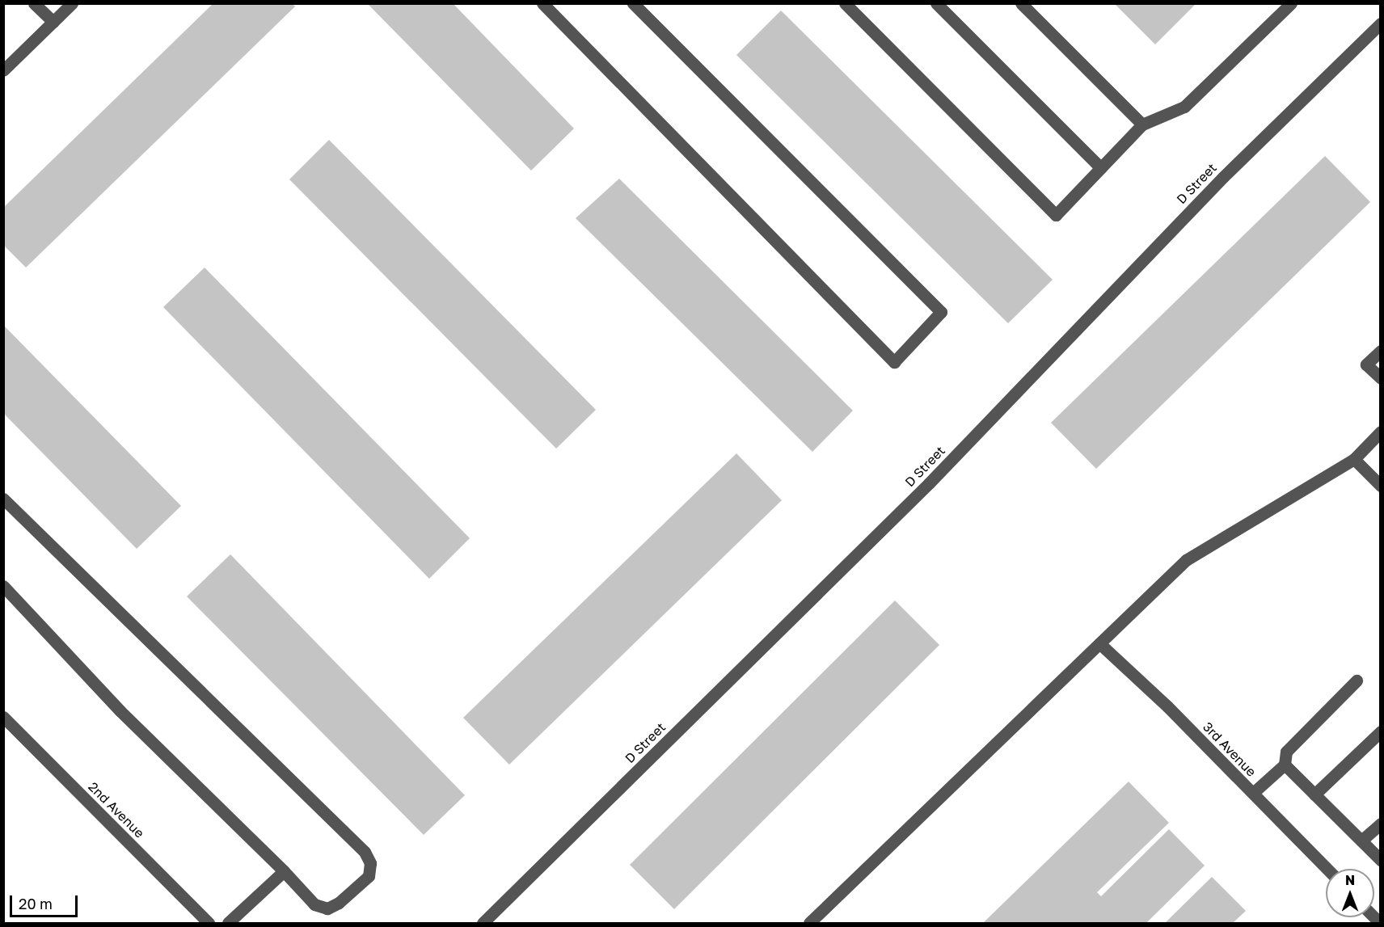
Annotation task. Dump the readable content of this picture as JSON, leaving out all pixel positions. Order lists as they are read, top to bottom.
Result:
{
  "streets": {
    "street": ["D Street", "3rd Avenue", "2nd Avenue"]
  },
  "scale_bar": "20 m",
  "north": "top"
}
